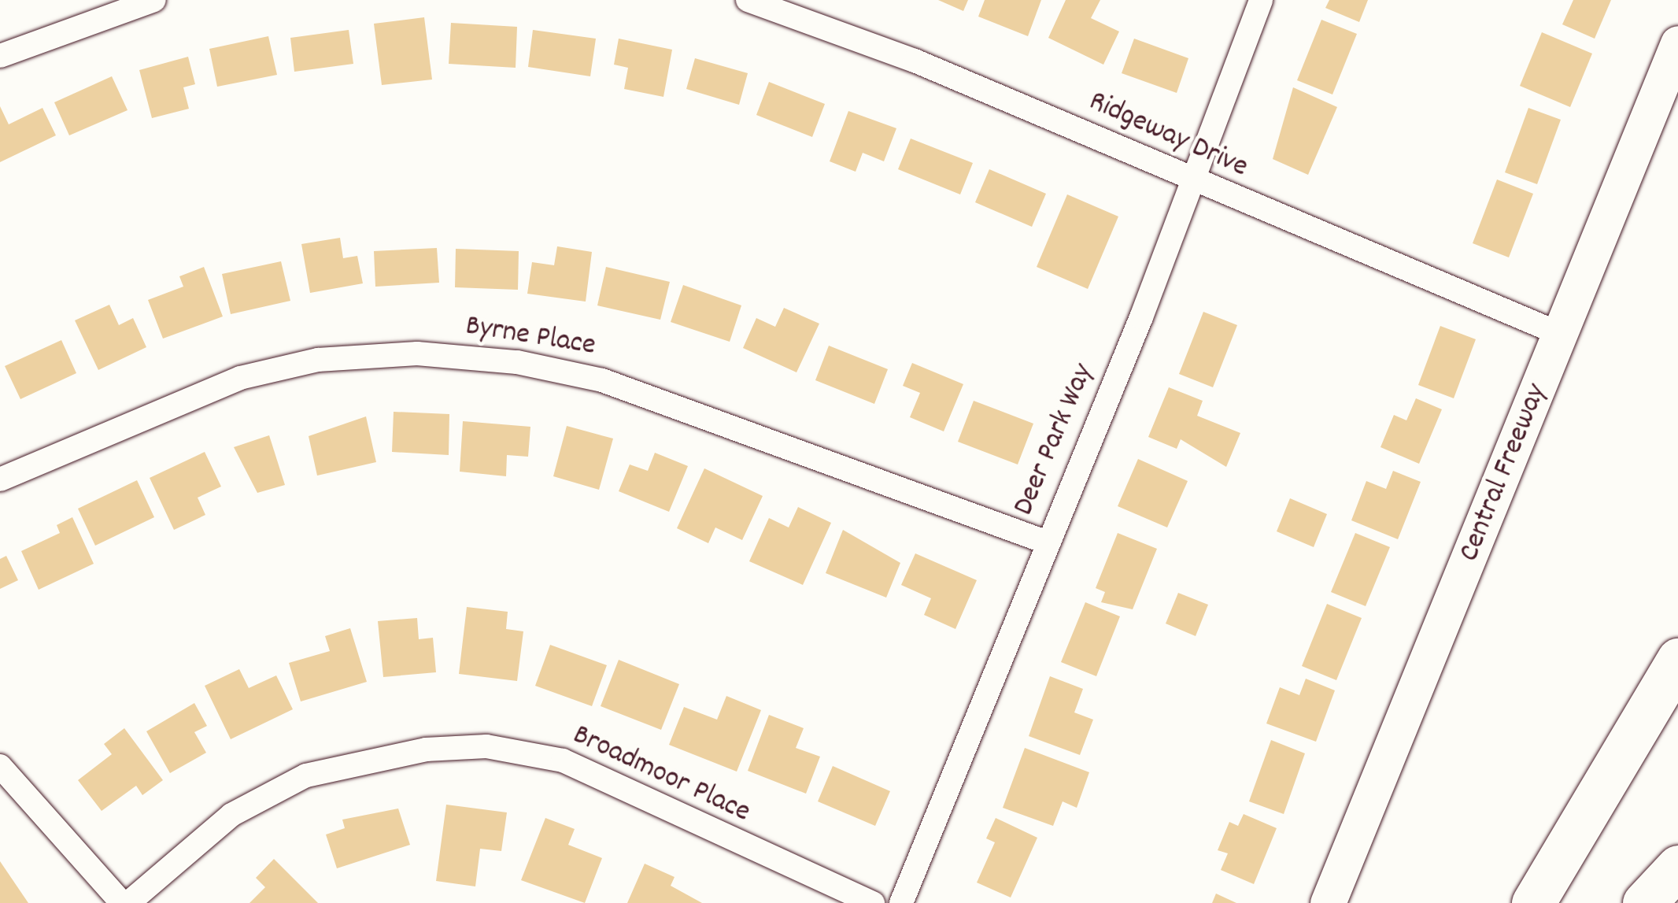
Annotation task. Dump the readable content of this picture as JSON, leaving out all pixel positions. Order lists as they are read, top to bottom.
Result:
{
  "streets": {
    "main road": ["Central Freeway"],
    "street": [
      "Ridgeway Drive",
      "Byrne Place",
      "Deer Park Way",
      "Broadmoor Place"
    ]
  },
  "crossings": [
    ["Ridgeway Drive", "Deer Park Way"],
    ["Ridgeway Drive", "Central Freeway"],
    ["Byrne Place", "Deer Park Way"]
  ]
}
